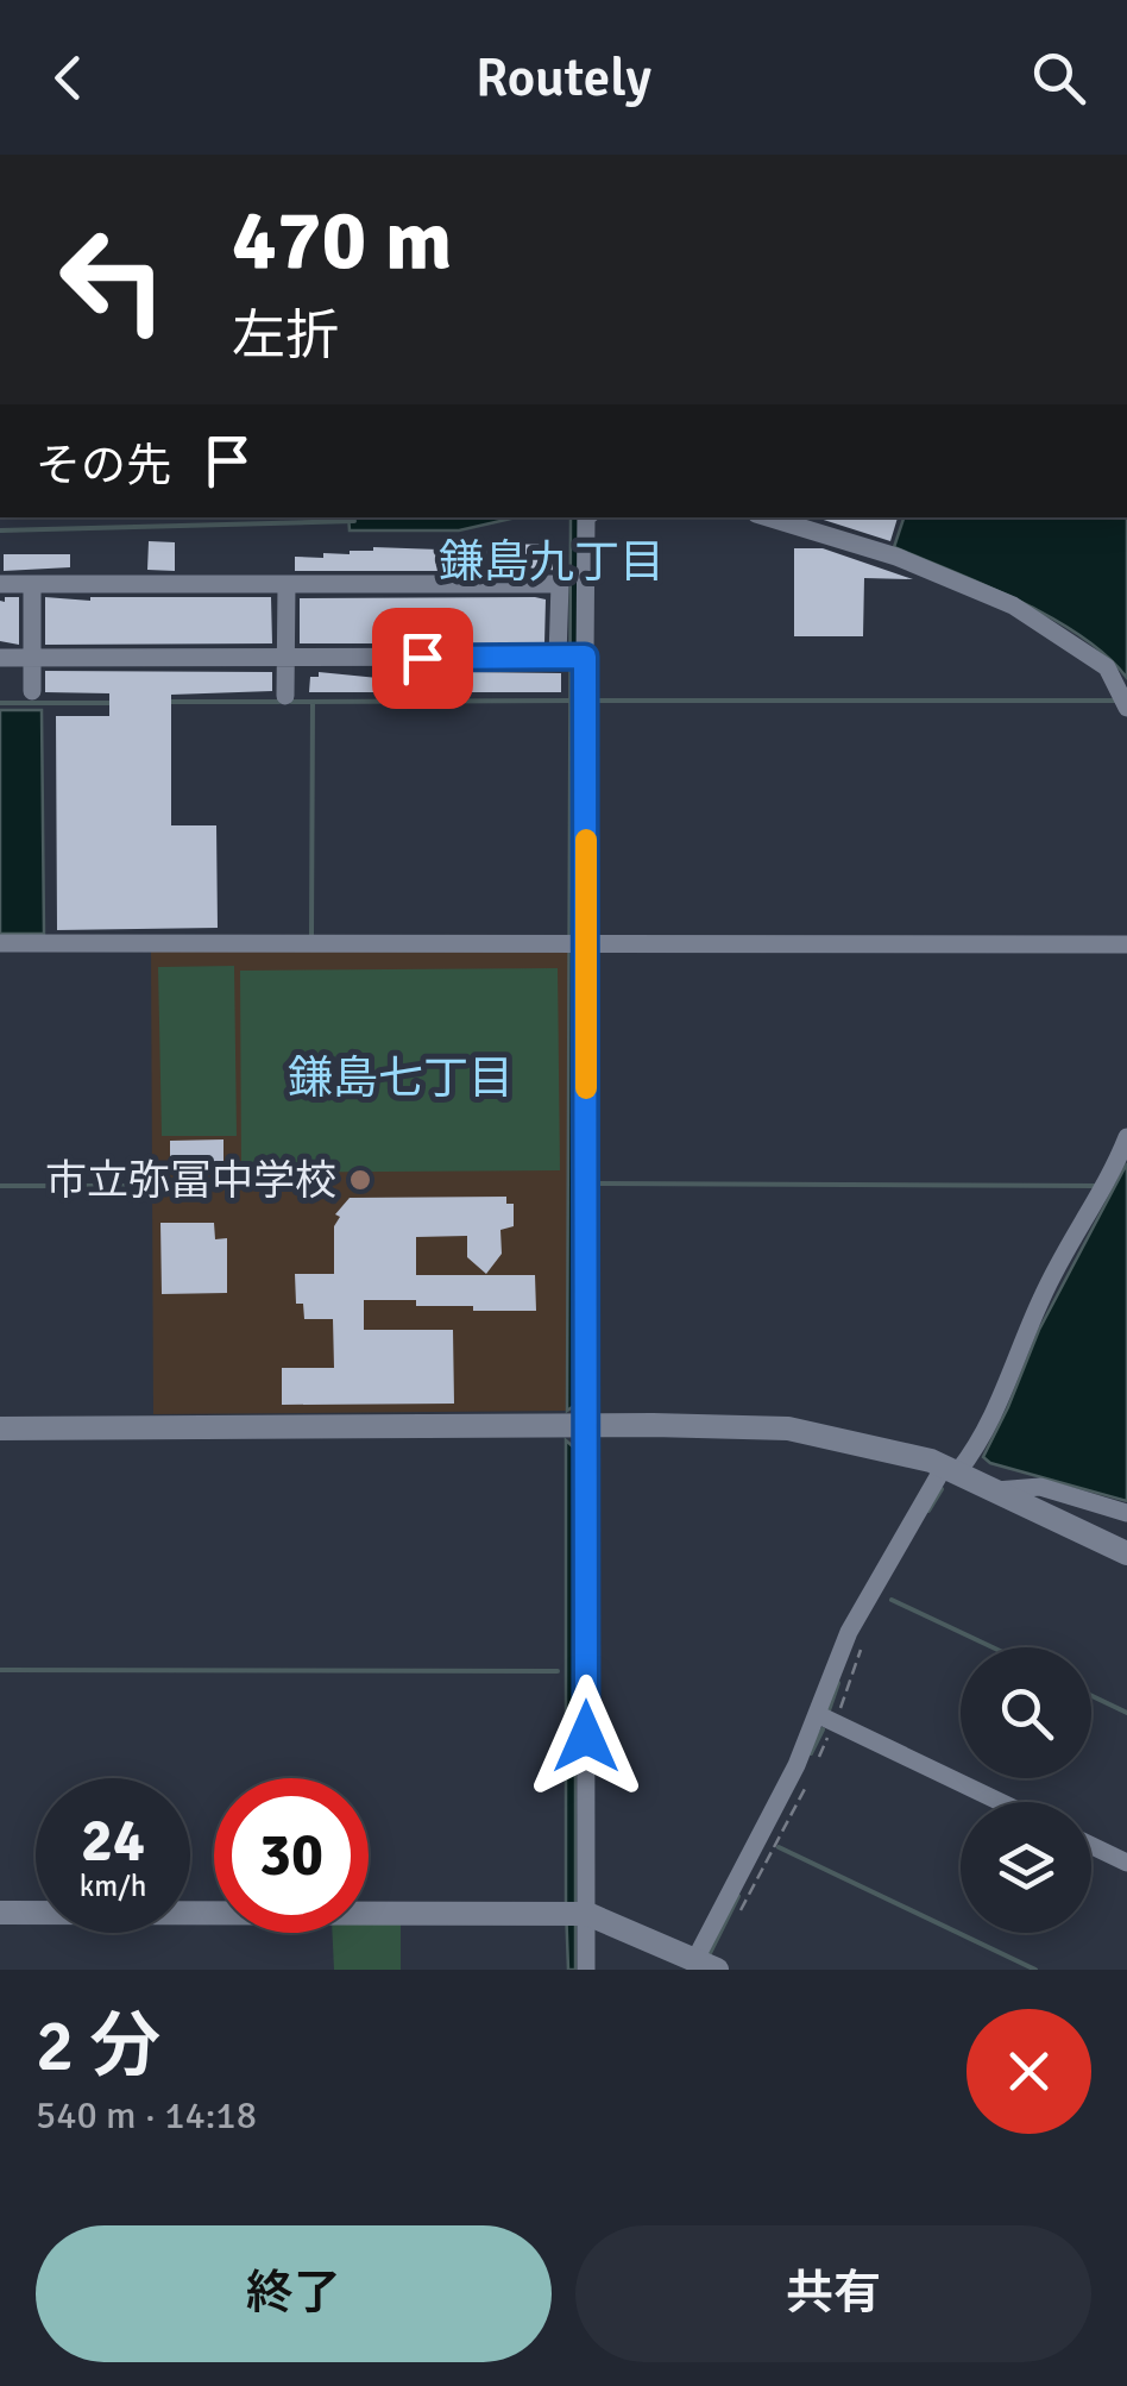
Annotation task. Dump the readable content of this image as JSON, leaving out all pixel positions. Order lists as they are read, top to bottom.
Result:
{
  "districts": ["鎌島九丁目", "鎌島七丁目"],
  "places": ["市立弥冨中学校"],
  "page": {
    "header": "Routely",
    "turn": ["470 m", "左折"],
    "then": "その先",
    "speed": "24 km/h",
    "limit": "30",
    "heading": ["2 分", "540 m · 14:18"],
    "buttons": ["終了", "共有"]
  }
}
